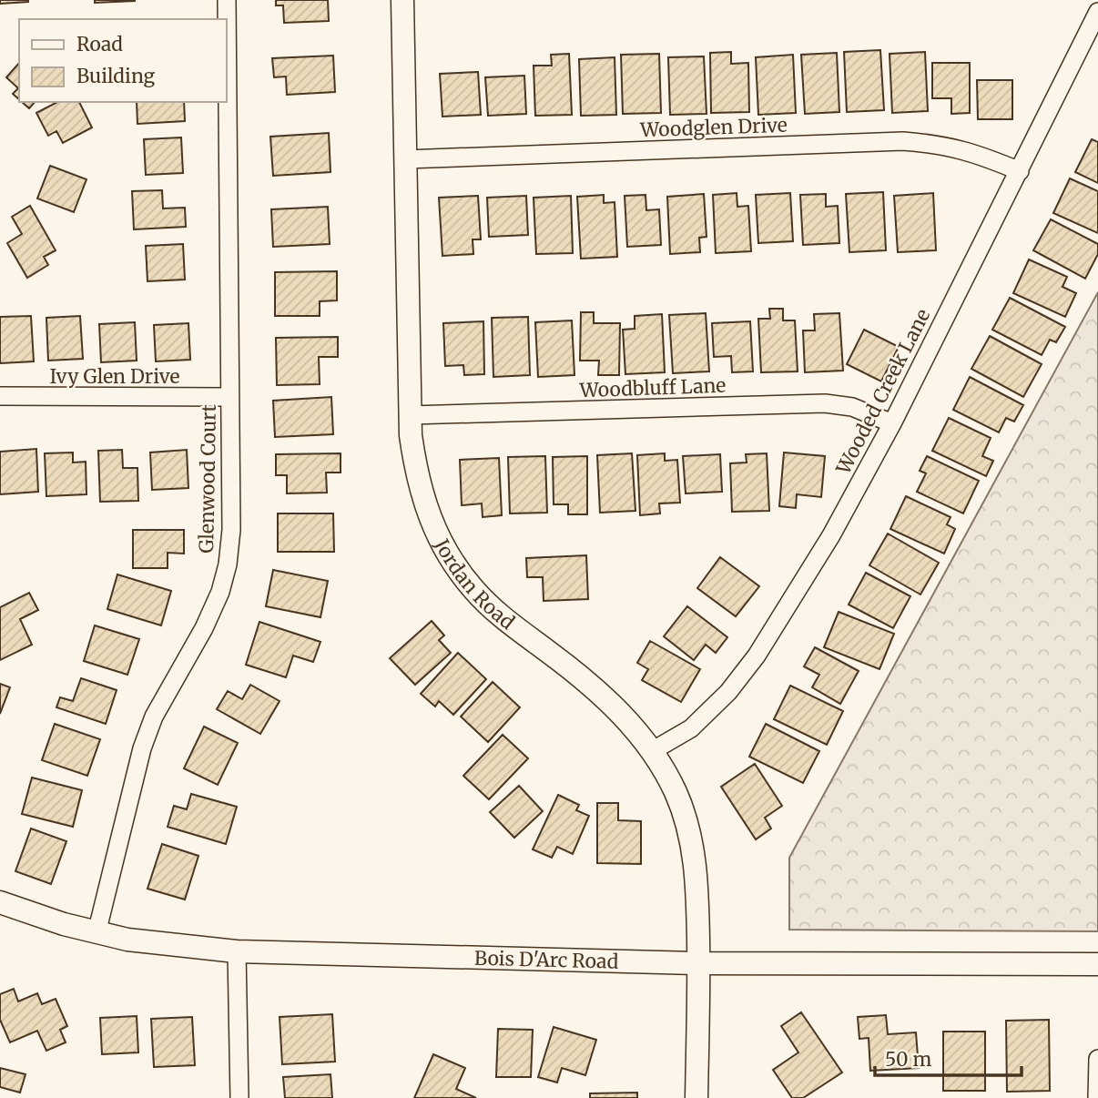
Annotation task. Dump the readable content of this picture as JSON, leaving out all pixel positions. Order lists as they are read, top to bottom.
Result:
{
  "streets": {
    "street": [
      "Woodglen Drive",
      "Ivy Glen Drive",
      "Woodbluff Lane",
      "Wooded Creek Lane",
      "Glenwood Court",
      "Jordan Road",
      "Bois D'Arc Road"
    ]
  },
  "crossings": [
    ["Woodglen Drive", "Wooded Creek Lane"],
    ["Woodglen Drive", "Jordan Road"],
    ["Ivy Glen Drive", "Glenwood Court"],
    ["Woodbluff Lane", "Wooded Creek Lane"],
    ["Woodbluff Lane", "Jordan Road"],
    ["Wooded Creek Lane", "Jordan Road"],
    ["Glenwood Court", "Bois D'Arc Road"],
    ["Jordan Road", "Bois D'Arc Road"]
  ],
  "legend": ["Road", "Building"],
  "scale_bar": "50 m"
}
